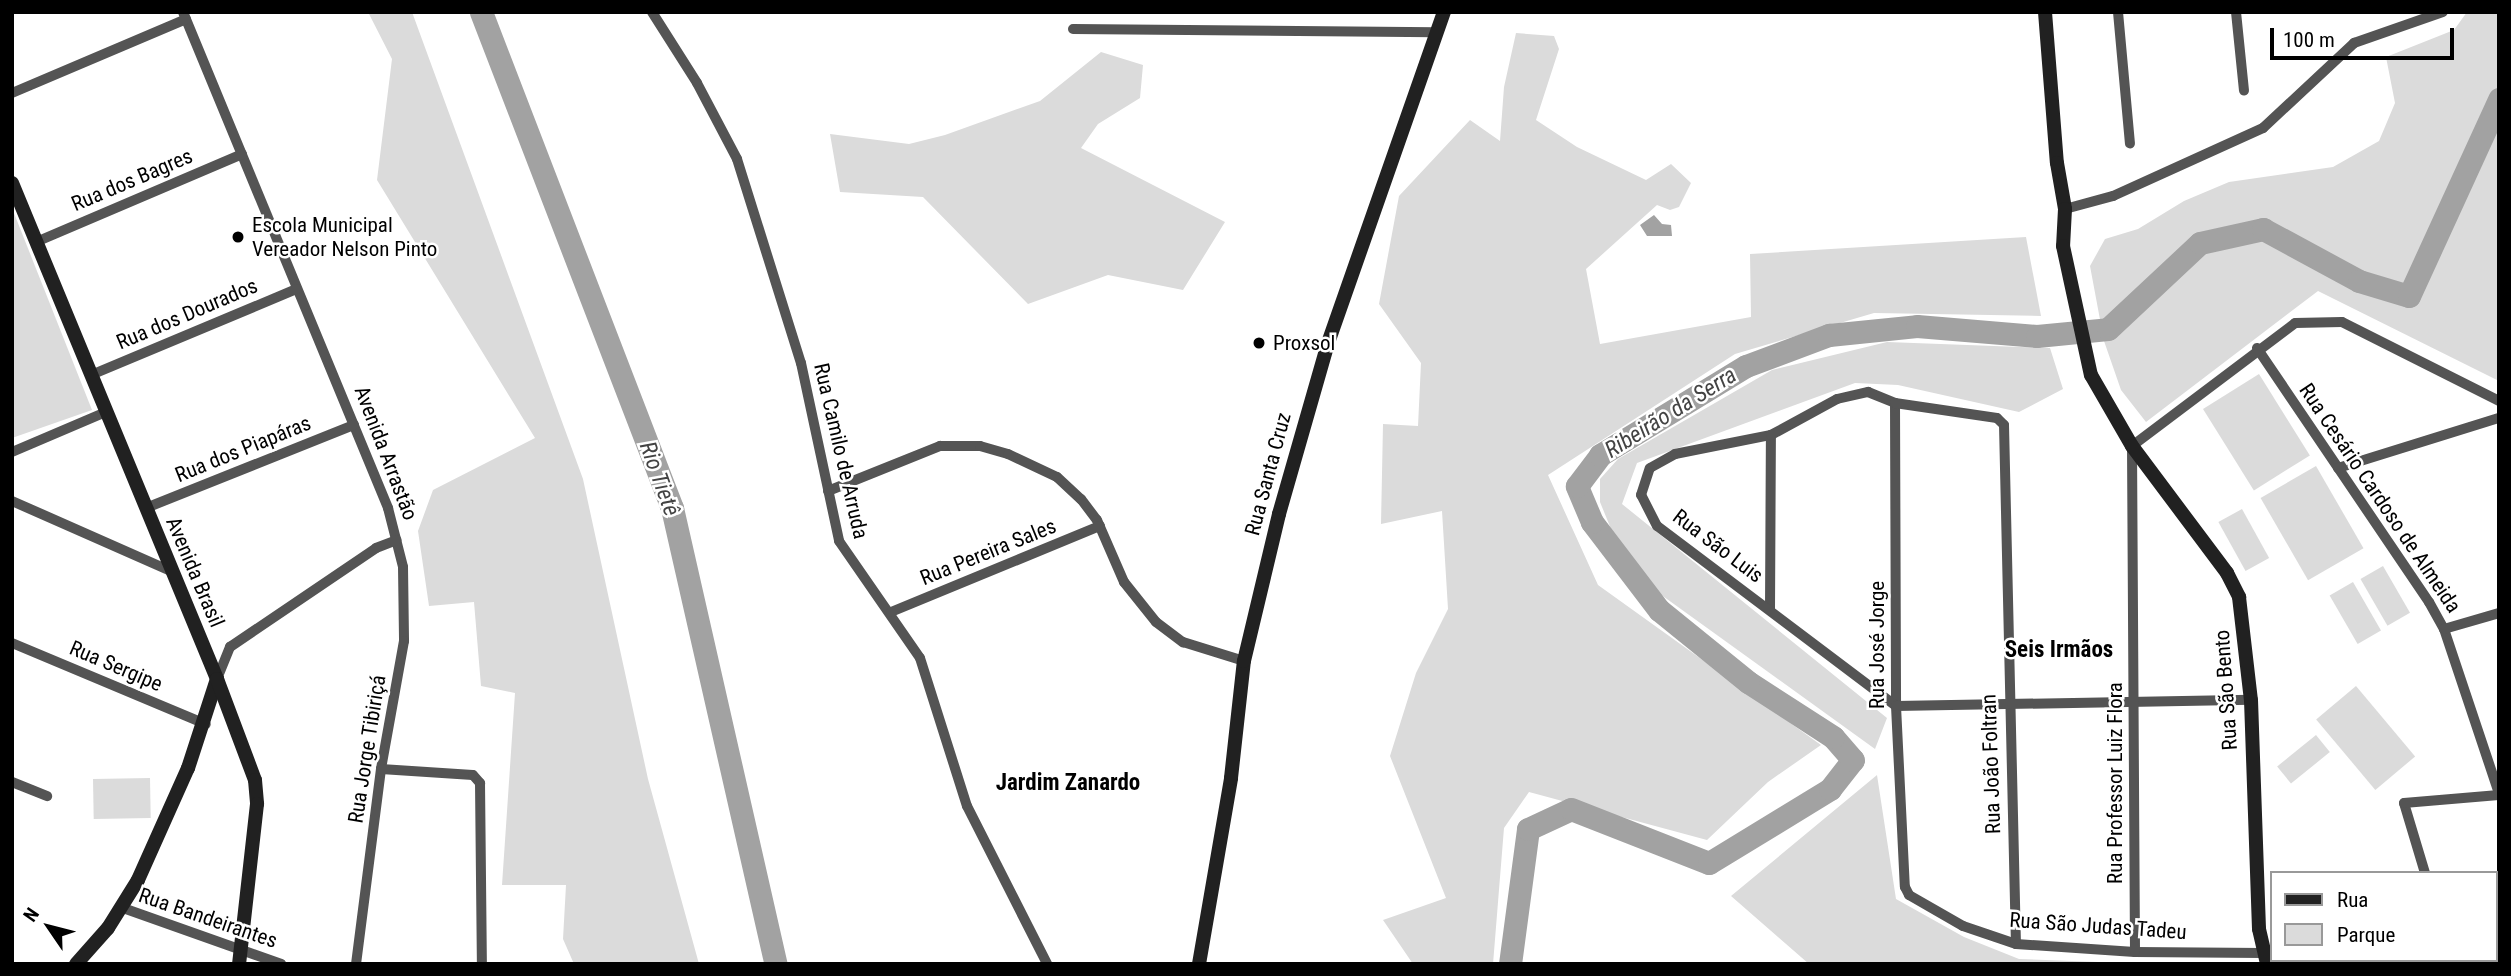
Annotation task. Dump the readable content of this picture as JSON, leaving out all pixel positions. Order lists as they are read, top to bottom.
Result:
{
  "streets": {
    "street": [
      "Rua dos Bagres",
      "Rua dos Dourados",
      "Rua dos Piapáras",
      "Rua Camilo de Arruda",
      "Avenida Arrastão",
      "Rua Santa Cruz",
      "Rua Cesário Cardoso de Almeida",
      "Rua São Luis",
      "Rua Pereira Sales",
      "Avenida Brasil",
      "Rua José Jorge",
      "Rua Sergipe",
      "Rua São Bento",
      "Rua Jorge Tibiriçá",
      "Rua João Foltran",
      "Rua Professor Luiz Flora",
      "Rua Bandeirantes",
      "Rua São Judas Tadeu"
    ]
  },
  "crossings": [
    ["Rua dos Bagres", "Avenida Arrastão"],
    ["Rua dos Bagres", "Avenida Brasil"],
    ["Rua dos Dourados", "Avenida Arrastão"],
    ["Rua dos Dourados", "Avenida Brasil"],
    ["Rua dos Piapáras", "Avenida Arrastão"],
    ["Rua dos Piapáras", "Avenida Brasil"],
    ["Rua Camilo de Arruda", "Rua Pereira Sales"],
    ["Avenida Arrastão", "Avenida Brasil"],
    ["Avenida Arrastão", "Rua Jorge Tibiriçá"],
    ["Rua São Luis", "Rua José Jorge"],
    ["Rua São Luis", "Rua João Foltran"],
    ["Rua José Jorge", "Rua São Judas Tadeu"],
    ["Rua São Bento", "Rua Professor Luiz Flora"],
    ["Rua São Bento", "Rua São Judas Tadeu"],
    ["Rua João Foltran", "Rua São Judas Tadeu"],
    ["Rua Professor Luiz Flora", "Rua São Judas Tadeu"]
  ],
  "districts": ["Seis Irmãos", "Jardim Zanardo"],
  "water": ["Ribeirão da Serra", "Rio Tietê"],
  "places": ["Escola Municipal Vereador Nelson Pinto", "Proxsol"],
  "legend": ["Rua", "Parque"],
  "scale_bar": "100 m",
  "north": "top left"
}
